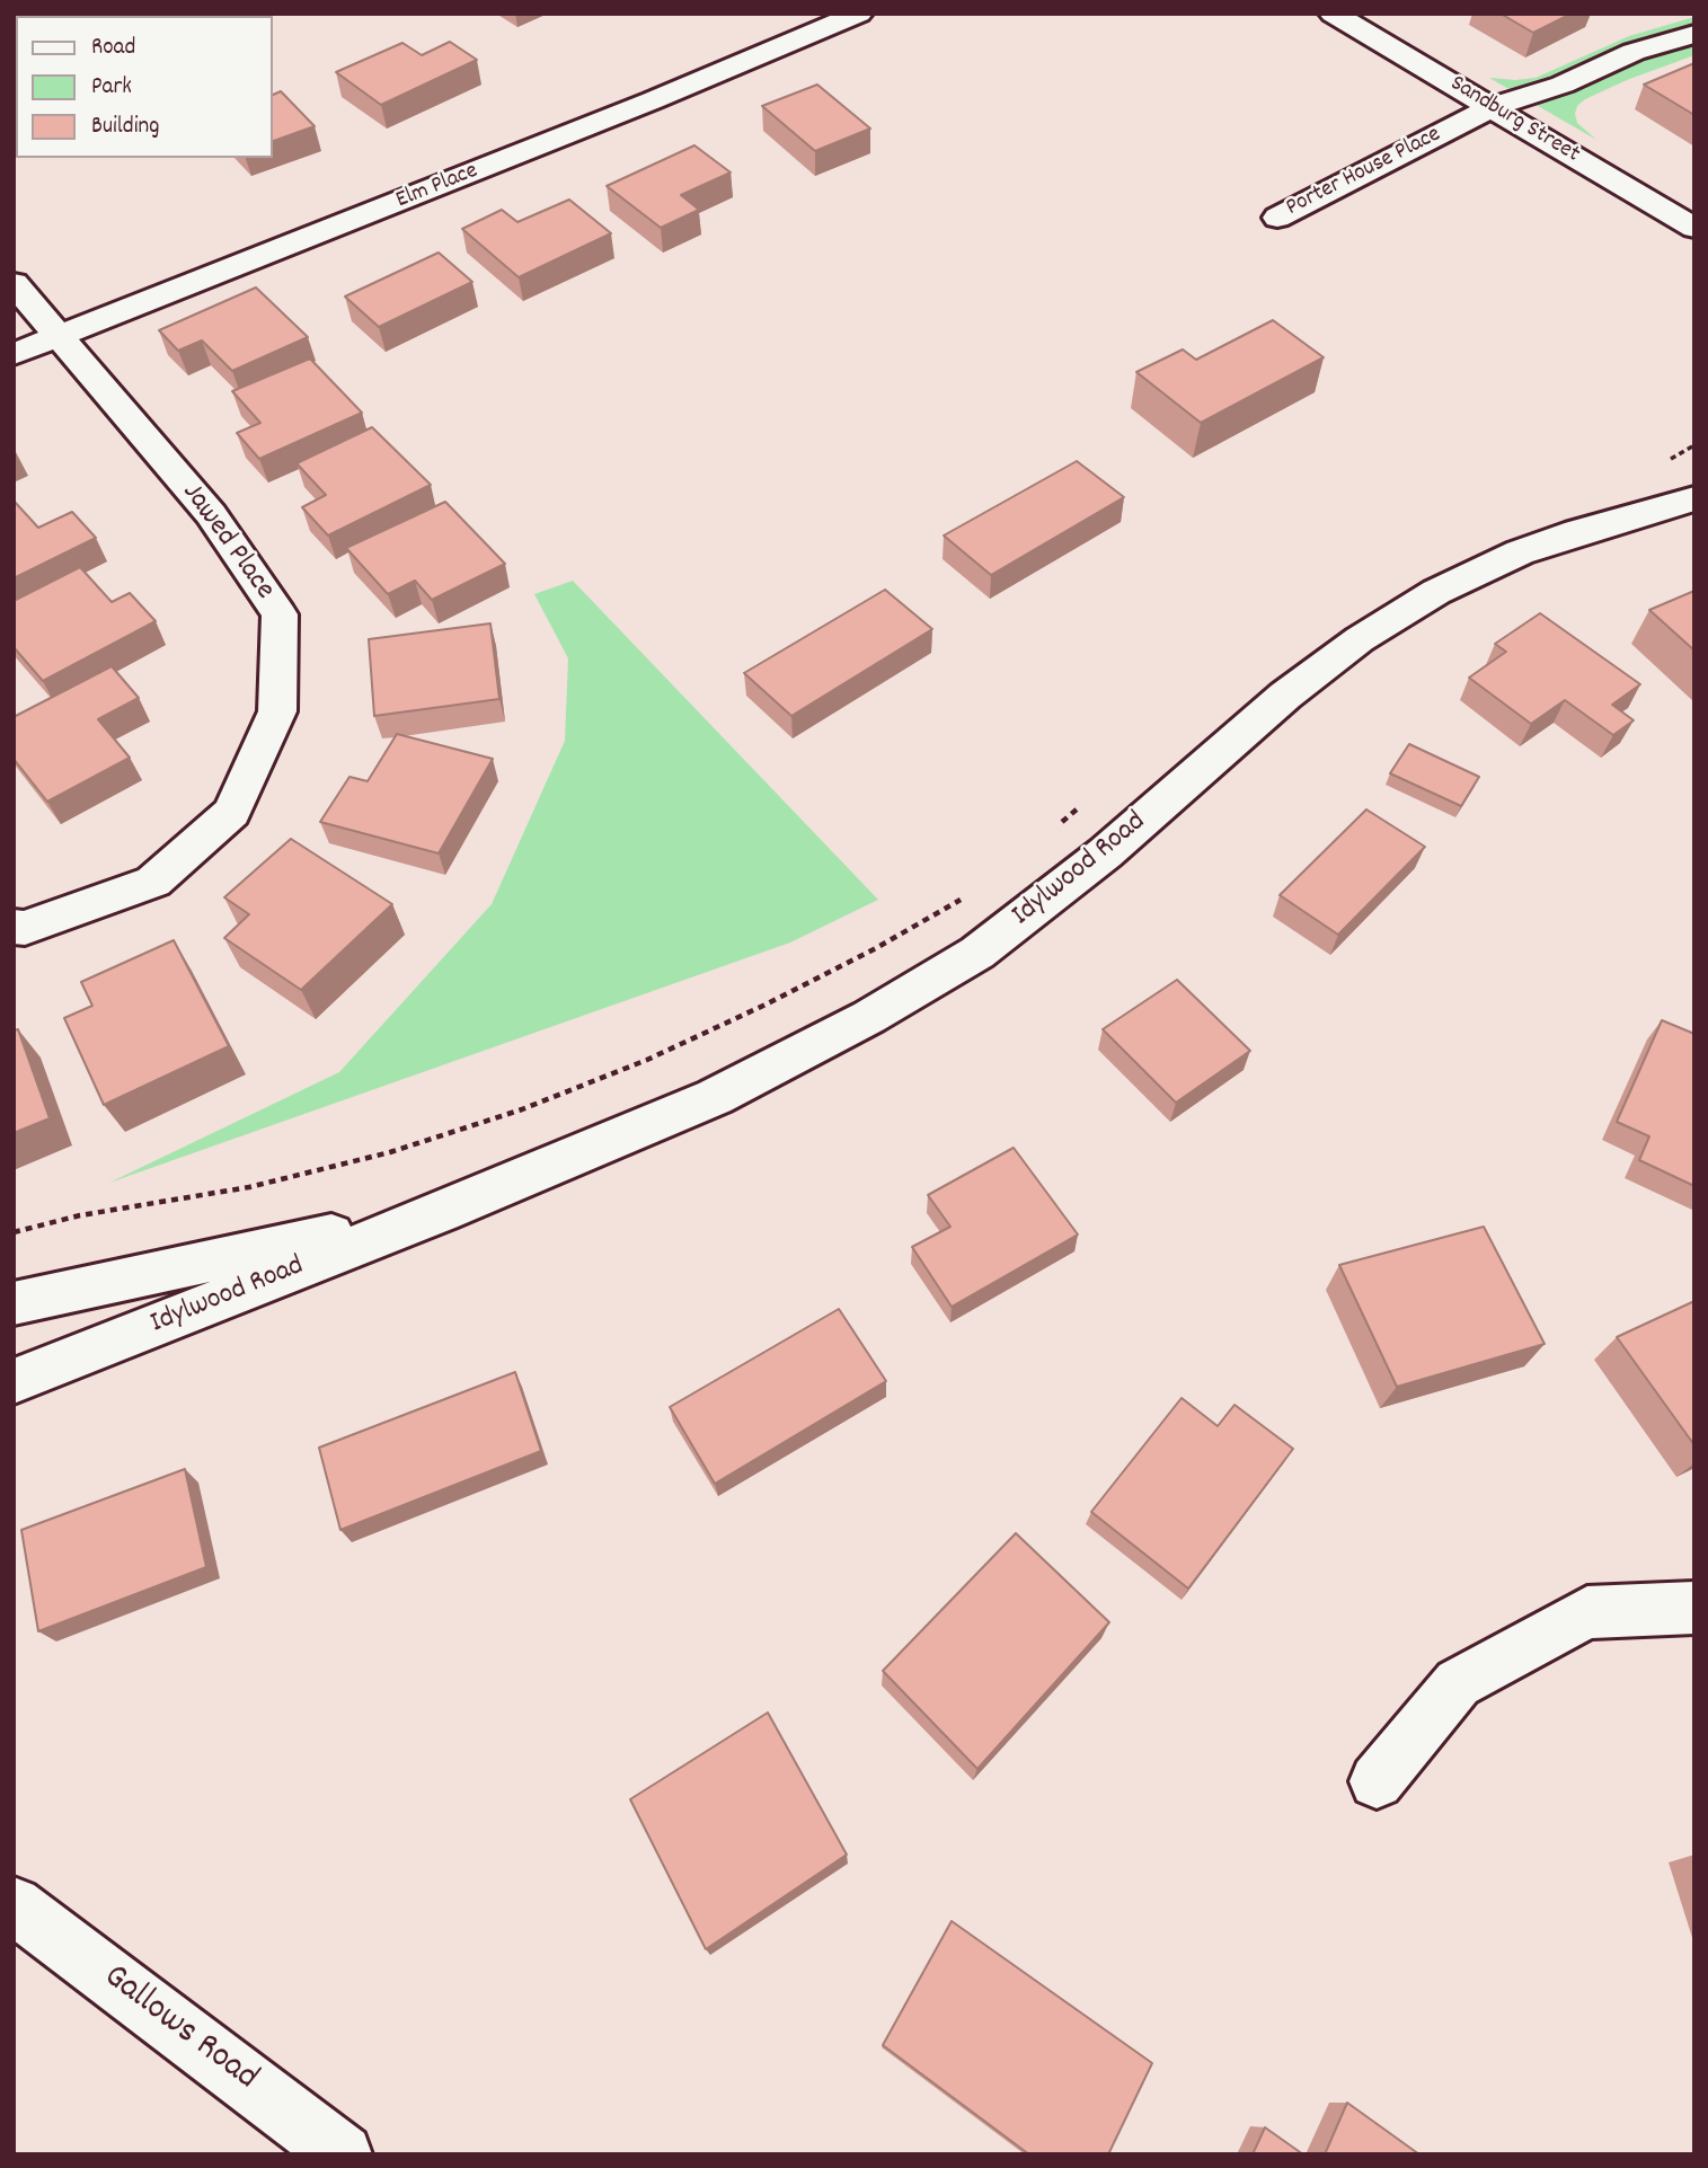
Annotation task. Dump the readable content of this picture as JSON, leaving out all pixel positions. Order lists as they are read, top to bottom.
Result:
{
  "streets": {
    "street": [
      "Sandburg Street",
      "Porter House Place",
      "Elm Place",
      "Jawed Place",
      "Idylwood Road",
      "Gallows Road"
    ]
  },
  "crossings": [
    ["Sandburg Street", "Porter House Place"],
    ["Elm Place", "Jawed Place"]
  ],
  "legend": ["Road", "Park", "Building"]
}
